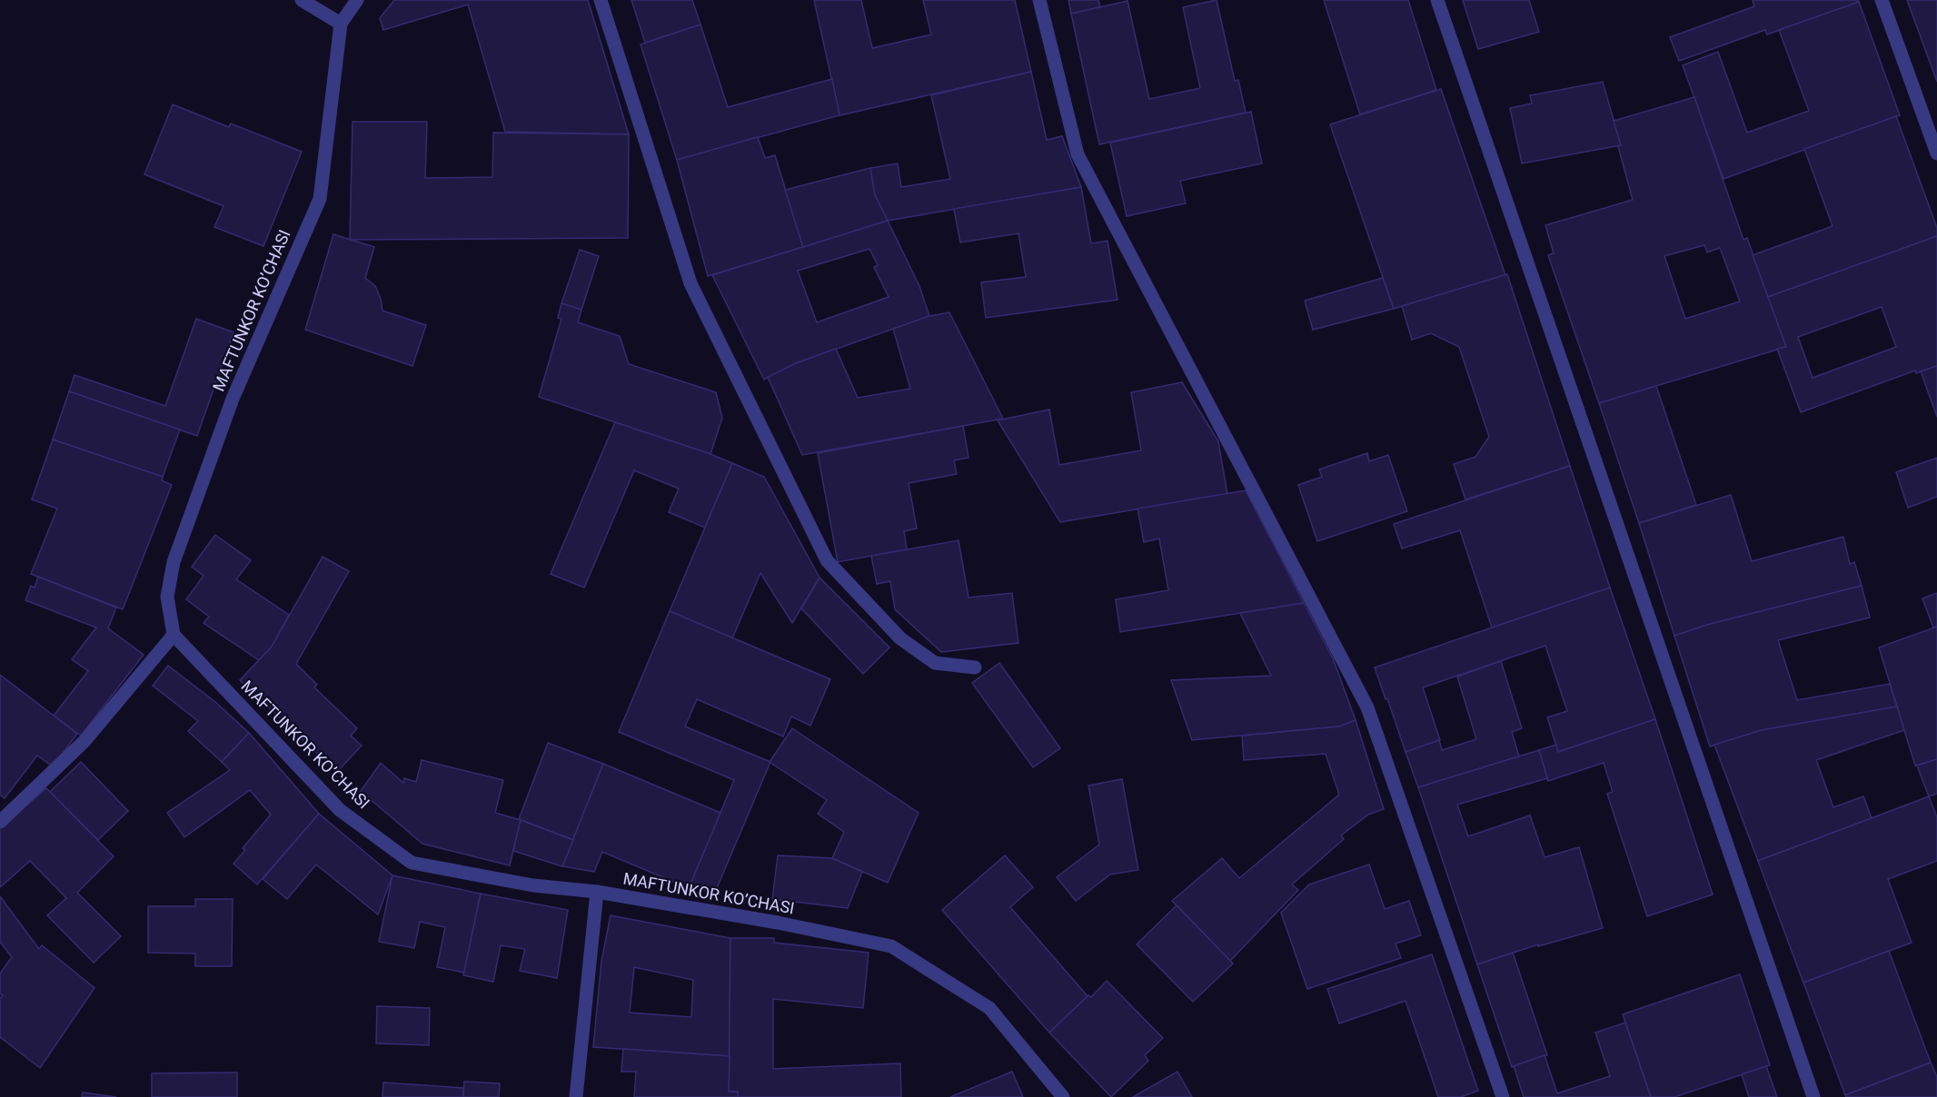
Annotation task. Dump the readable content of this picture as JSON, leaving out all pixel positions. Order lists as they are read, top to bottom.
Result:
{
  "streets": {
    "street": ["MAFTUNKOR KO’CHASI"]
  }
}
